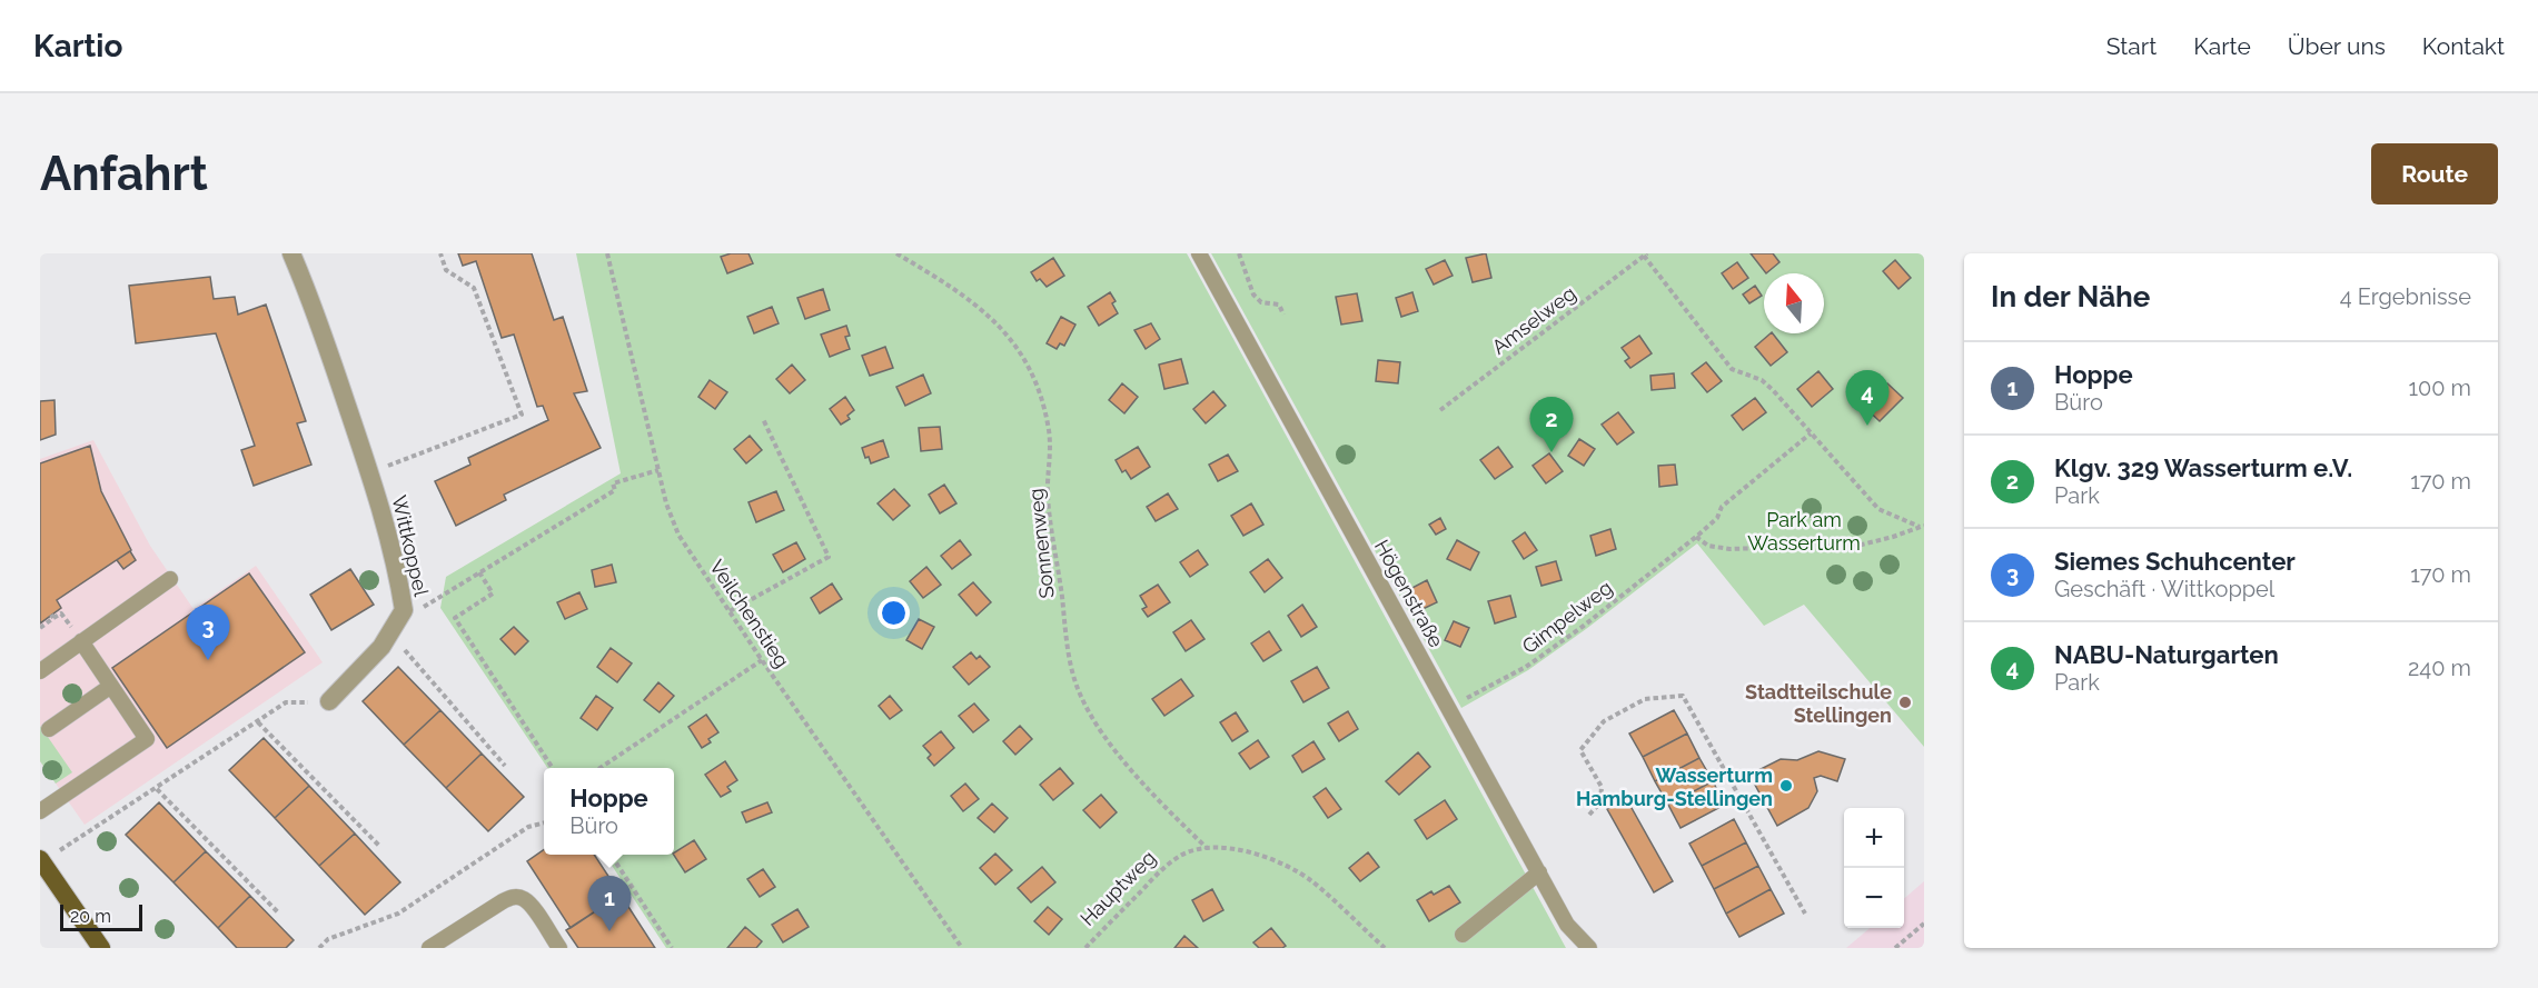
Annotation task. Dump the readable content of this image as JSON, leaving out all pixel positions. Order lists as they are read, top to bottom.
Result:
{
  "streets": {
    "street": ["Wittkoppel"],
    "lane": ["Högenstraße"],
    "path": [
      "Amselweg",
      "Sonnenweg",
      "Veilchenstieg",
      "Gimpelweg",
      "Hauptweg"
    ]
  },
  "crossings": [
    ["Sonnenweg", "Hauptweg"],
    ["Högenstraße", "Gimpelweg"]
  ],
  "parks": ["Park am Wasserturm"],
  "places": ["Stadtteilschule Stellingen", "Wasserturm Hamburg-Stellingen"],
  "scale_bar": "20 m",
  "north": "top",
  "page": {
    "header": "Kartio",
    "nav": [
      "Start",
      "Karte",
      "Über uns",
      "Kontakt"
    ],
    "buttons": "Route",
    "title": "Anfahrt",
    "heading": ["In der Nähe", "4 Ergebnisse"],
    "list": [
      {
        "mark": "1",
        "name": "Hoppe",
        "note": "Büro",
        "value": "100 m"
      },
      {
        "mark": "2",
        "name": "Klgv. 329 Wasserturm e.V.",
        "note": "Park",
        "value": "170 m"
      },
      {
        "mark": "3",
        "name": "Siemes Schuhcenter",
        "note": "Geschäft · Wittkoppel",
        "value": "170 m"
      },
      {
        "mark": "4",
        "name": "NABU-Naturgarten",
        "note": "Park",
        "value": "240 m"
      }
    ],
    "pins": [
      "4",
      "2",
      "3",
      "1"
    ],
    "popup": ["Hoppe", "Büro"],
    "map_buttons": ["+", "−"],
    "scale": "20 m"
  }
}
